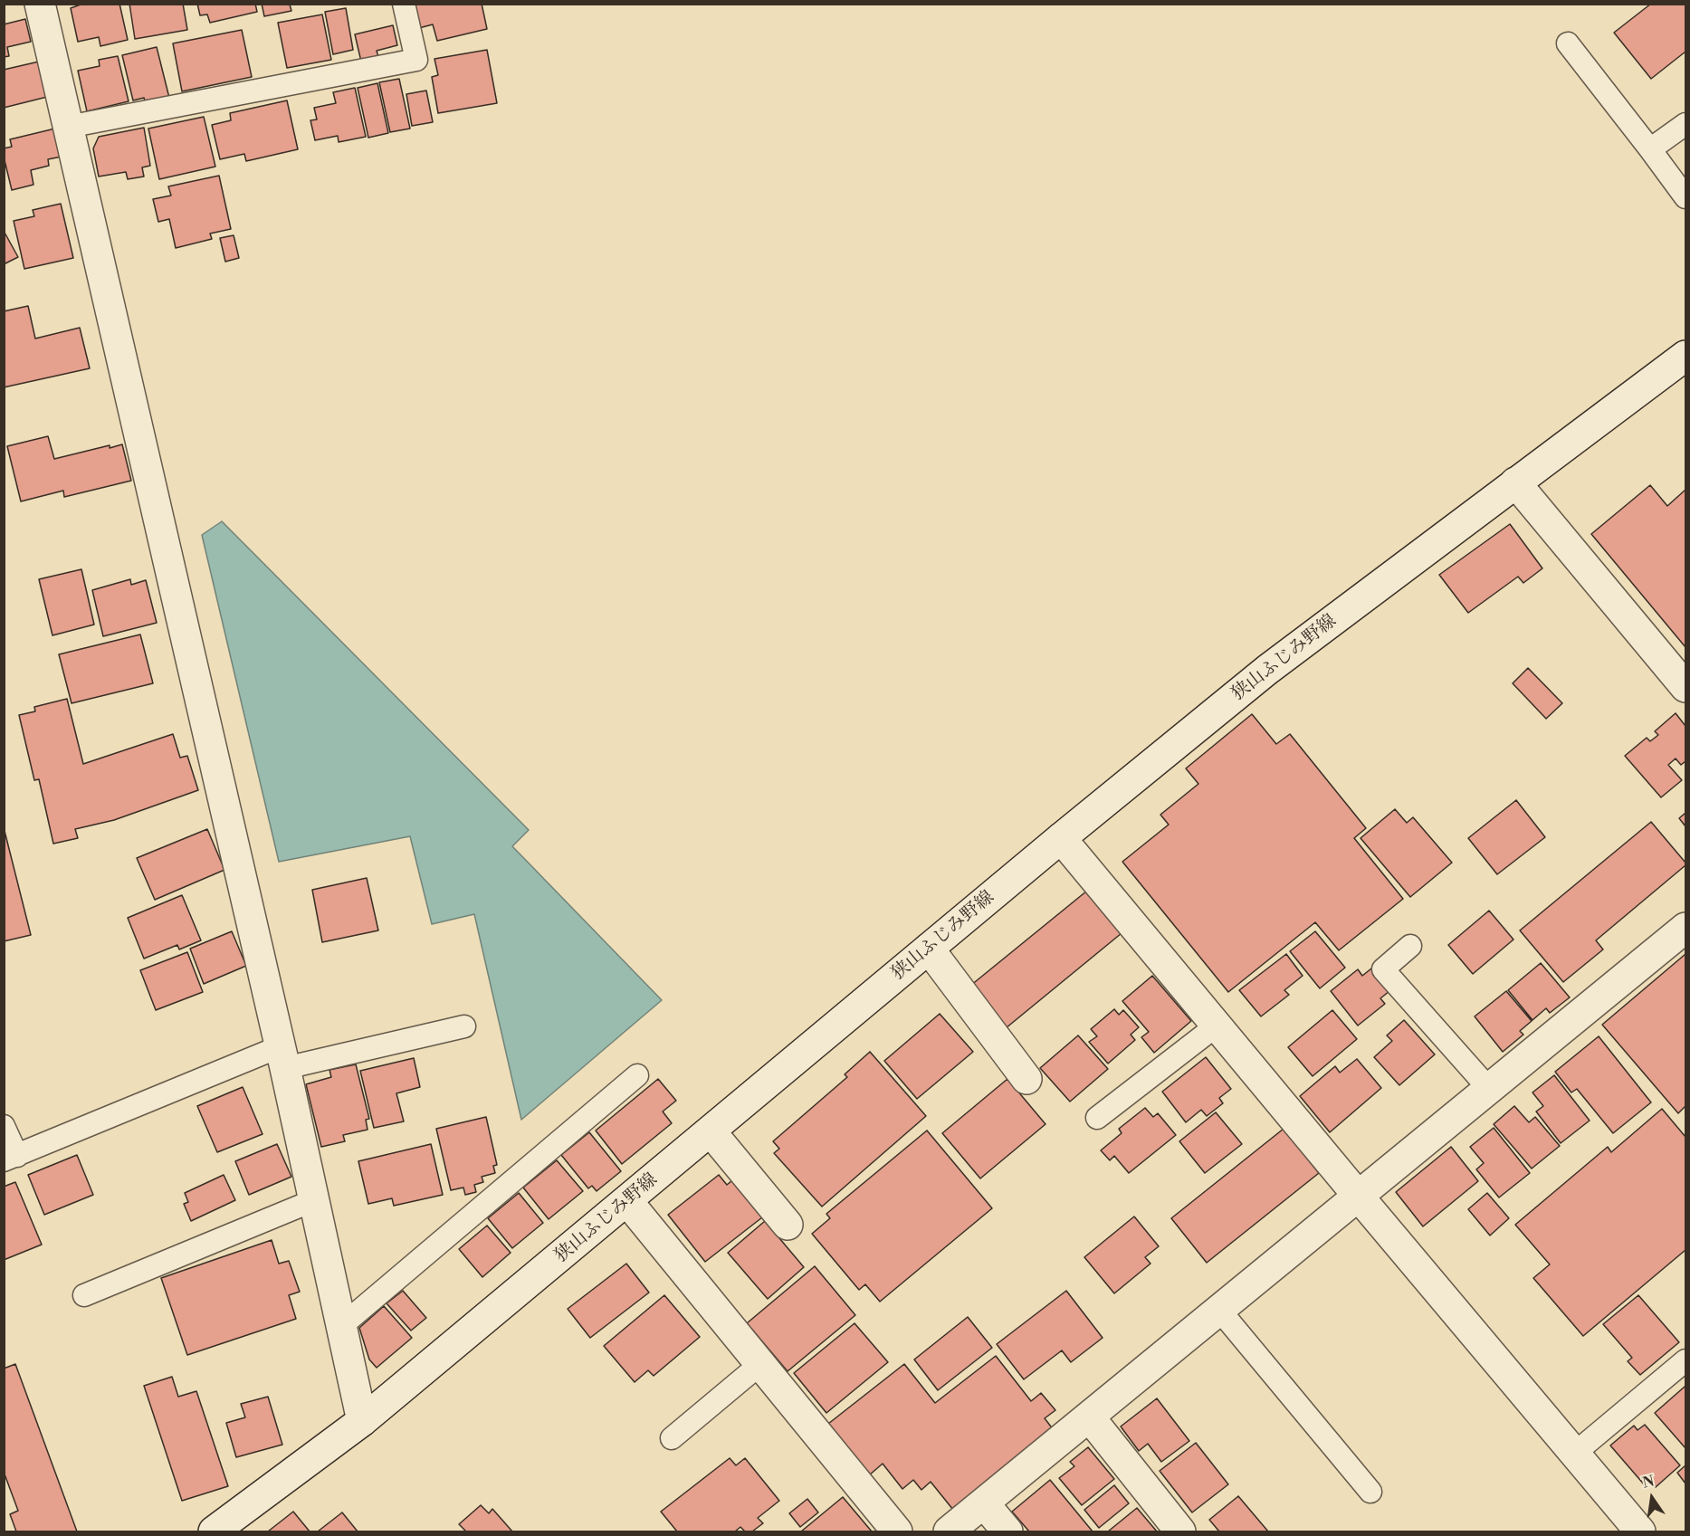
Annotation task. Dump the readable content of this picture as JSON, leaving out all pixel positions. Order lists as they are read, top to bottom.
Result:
{
  "streets": {
    "street": ["狭山ふじみ野線"]
  },
  "north": "top"
}
